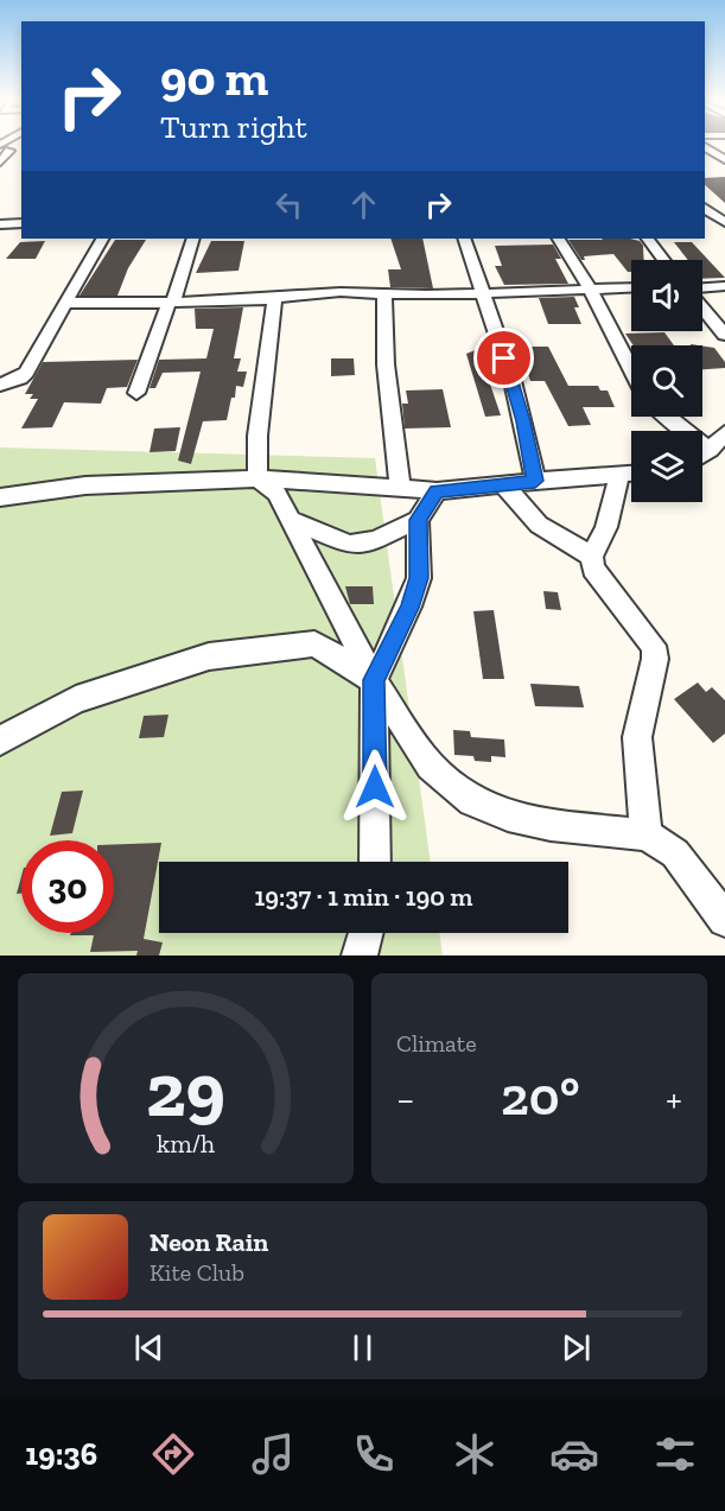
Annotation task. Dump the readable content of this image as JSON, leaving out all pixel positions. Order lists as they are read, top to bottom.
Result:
{
  "page": {
    "turn": ["90 m", "Turn right"],
    "limit": "30",
    "trip": "19:37 · 1 min · 190 m",
    "tile": "Climate",
    "heat": ["−", "20°", "+"],
    "song": ["Neon Rain", "Kite Club"],
    "tabs": "19:36",
    "gauge": ["29", "km/h"]
  }
}
